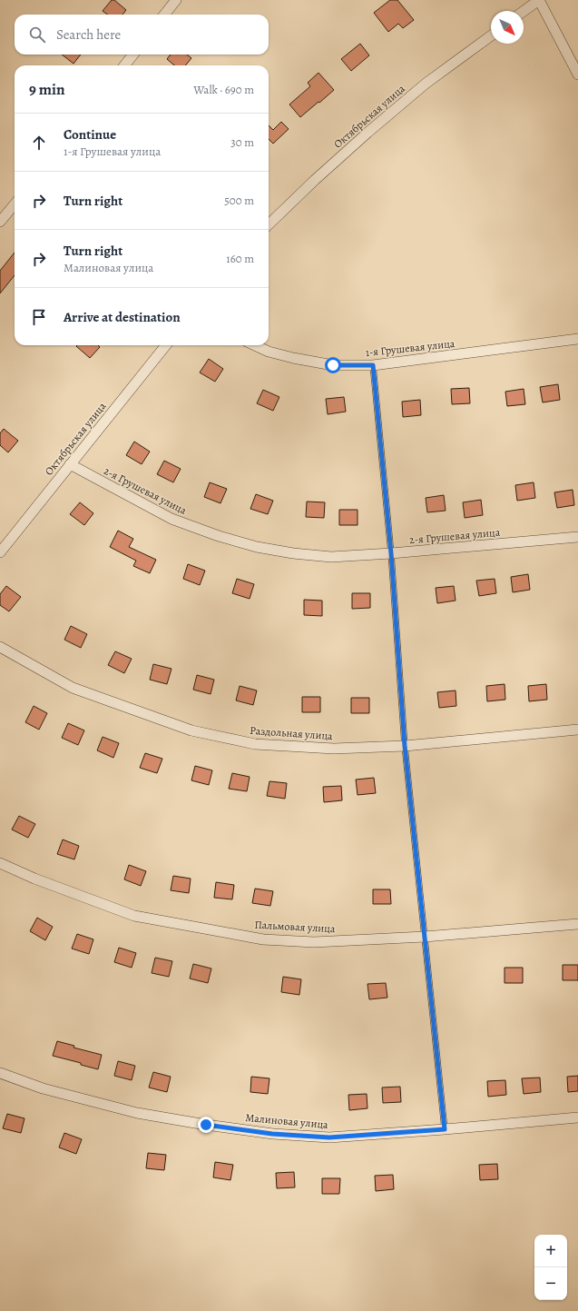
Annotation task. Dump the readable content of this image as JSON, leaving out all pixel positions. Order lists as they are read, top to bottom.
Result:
{
  "streets": {
    "street": [
      "Октябрьская улица",
      "1-я Грушевая улица",
      "2-я Грушевая улица",
      "Раздольная улица",
      "Пальмовая улица",
      "Малиновая улица"
    ]
  },
  "crossings": [
    ["Октябрьская улица", "2-я Грушевая улица"]
  ],
  "north": "bottom right",
  "page": {
    "search": "Search here",
    "heading": ["9 min", "Walk · 690 m"],
    "list": [
      ["Continue", "1-я Грушевая улица", "30 m"],
      ["Turn right", "500 m"],
      ["Turn right", "Малиновая улица", "160 m"],
      "Arrive at destination"
    ],
    "map_buttons": ["+", "−"]
  }
}
